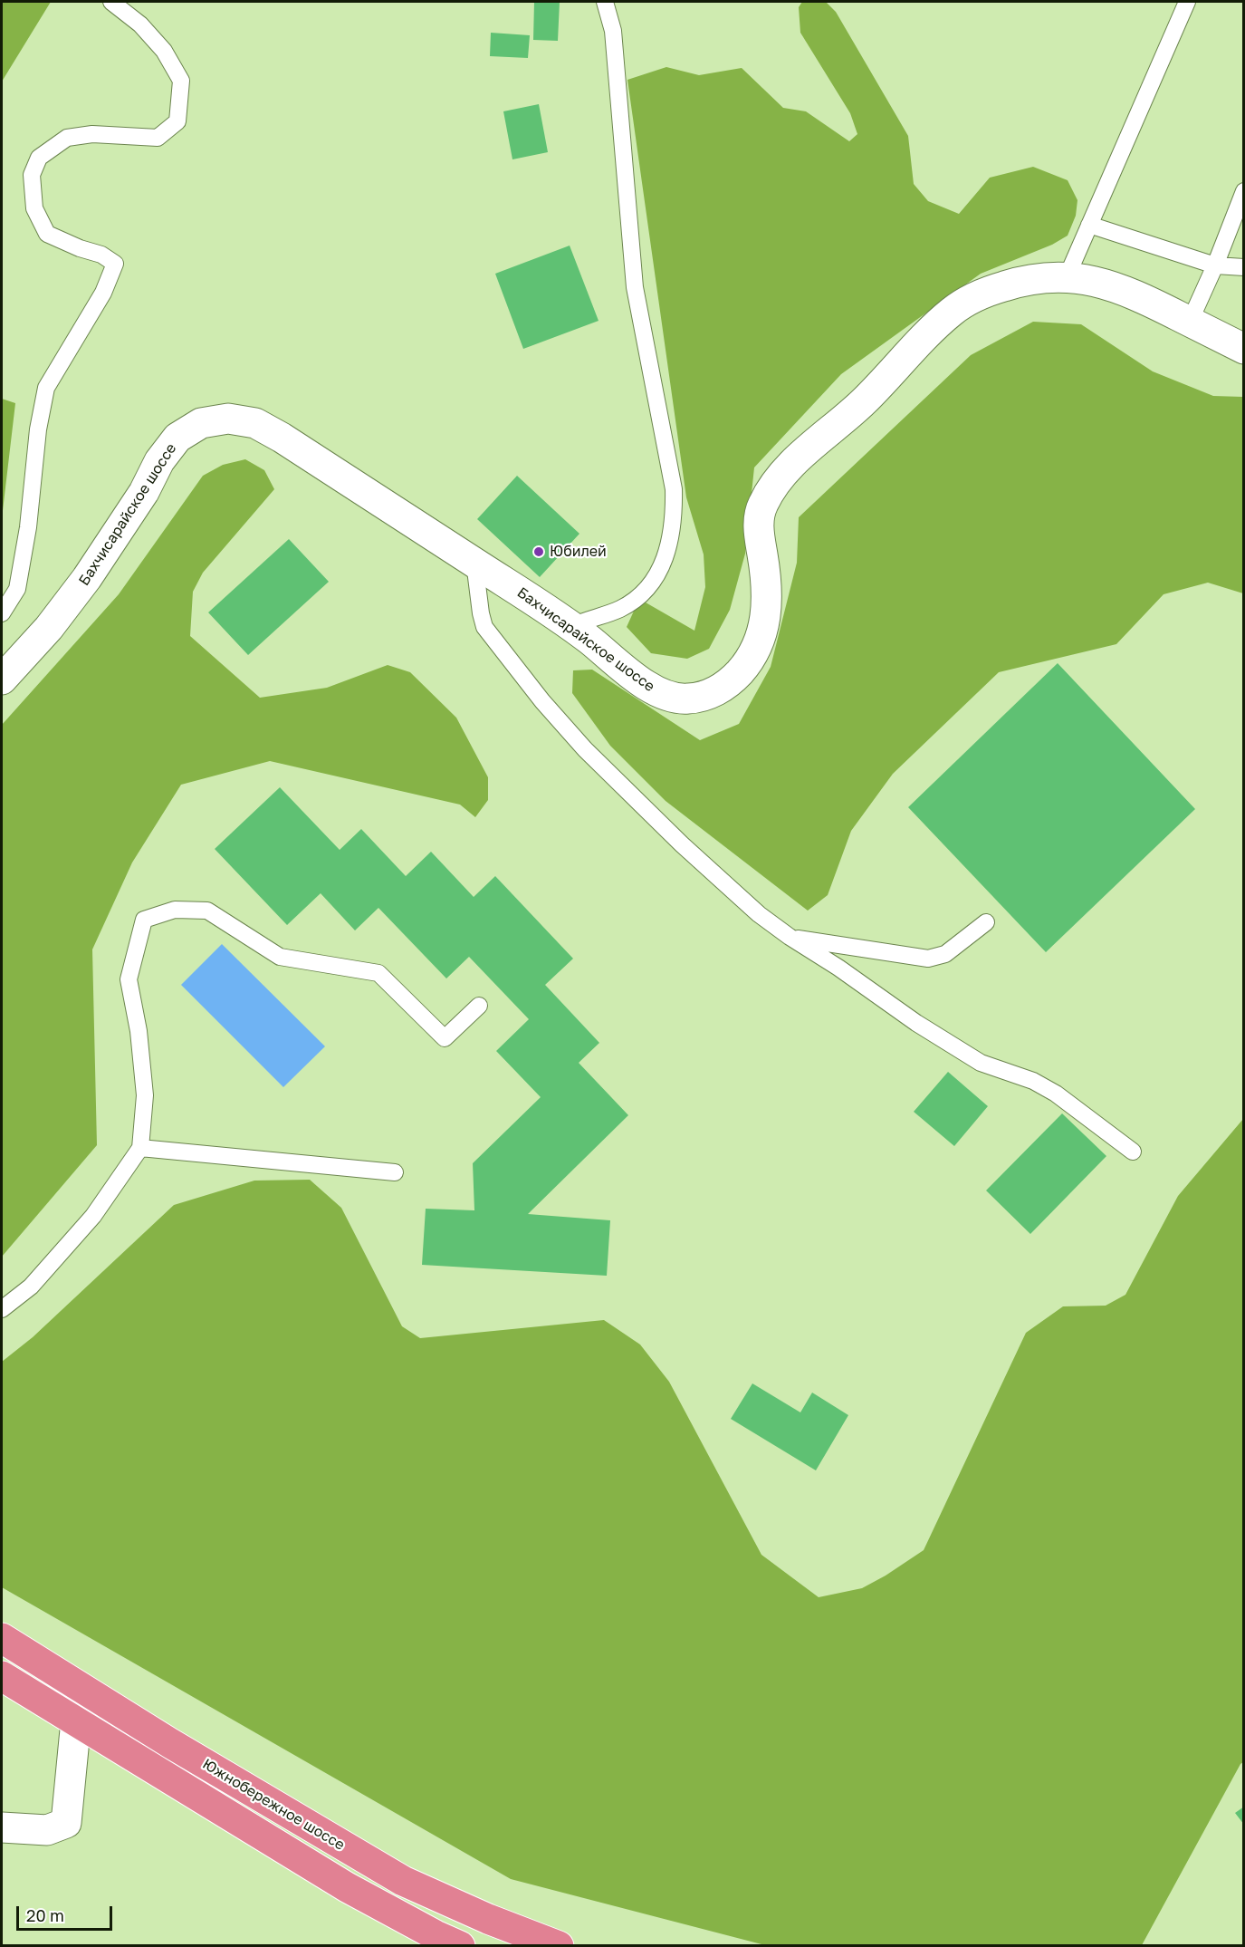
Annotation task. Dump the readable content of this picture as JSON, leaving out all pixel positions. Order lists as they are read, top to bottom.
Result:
{
  "streets": {
    "highway": ["Южнобережное шоссе"],
    "main road": ["Бахчисарайское шоссе"]
  },
  "places": ["Юбилей"],
  "scale_bar": "20 m"
}
